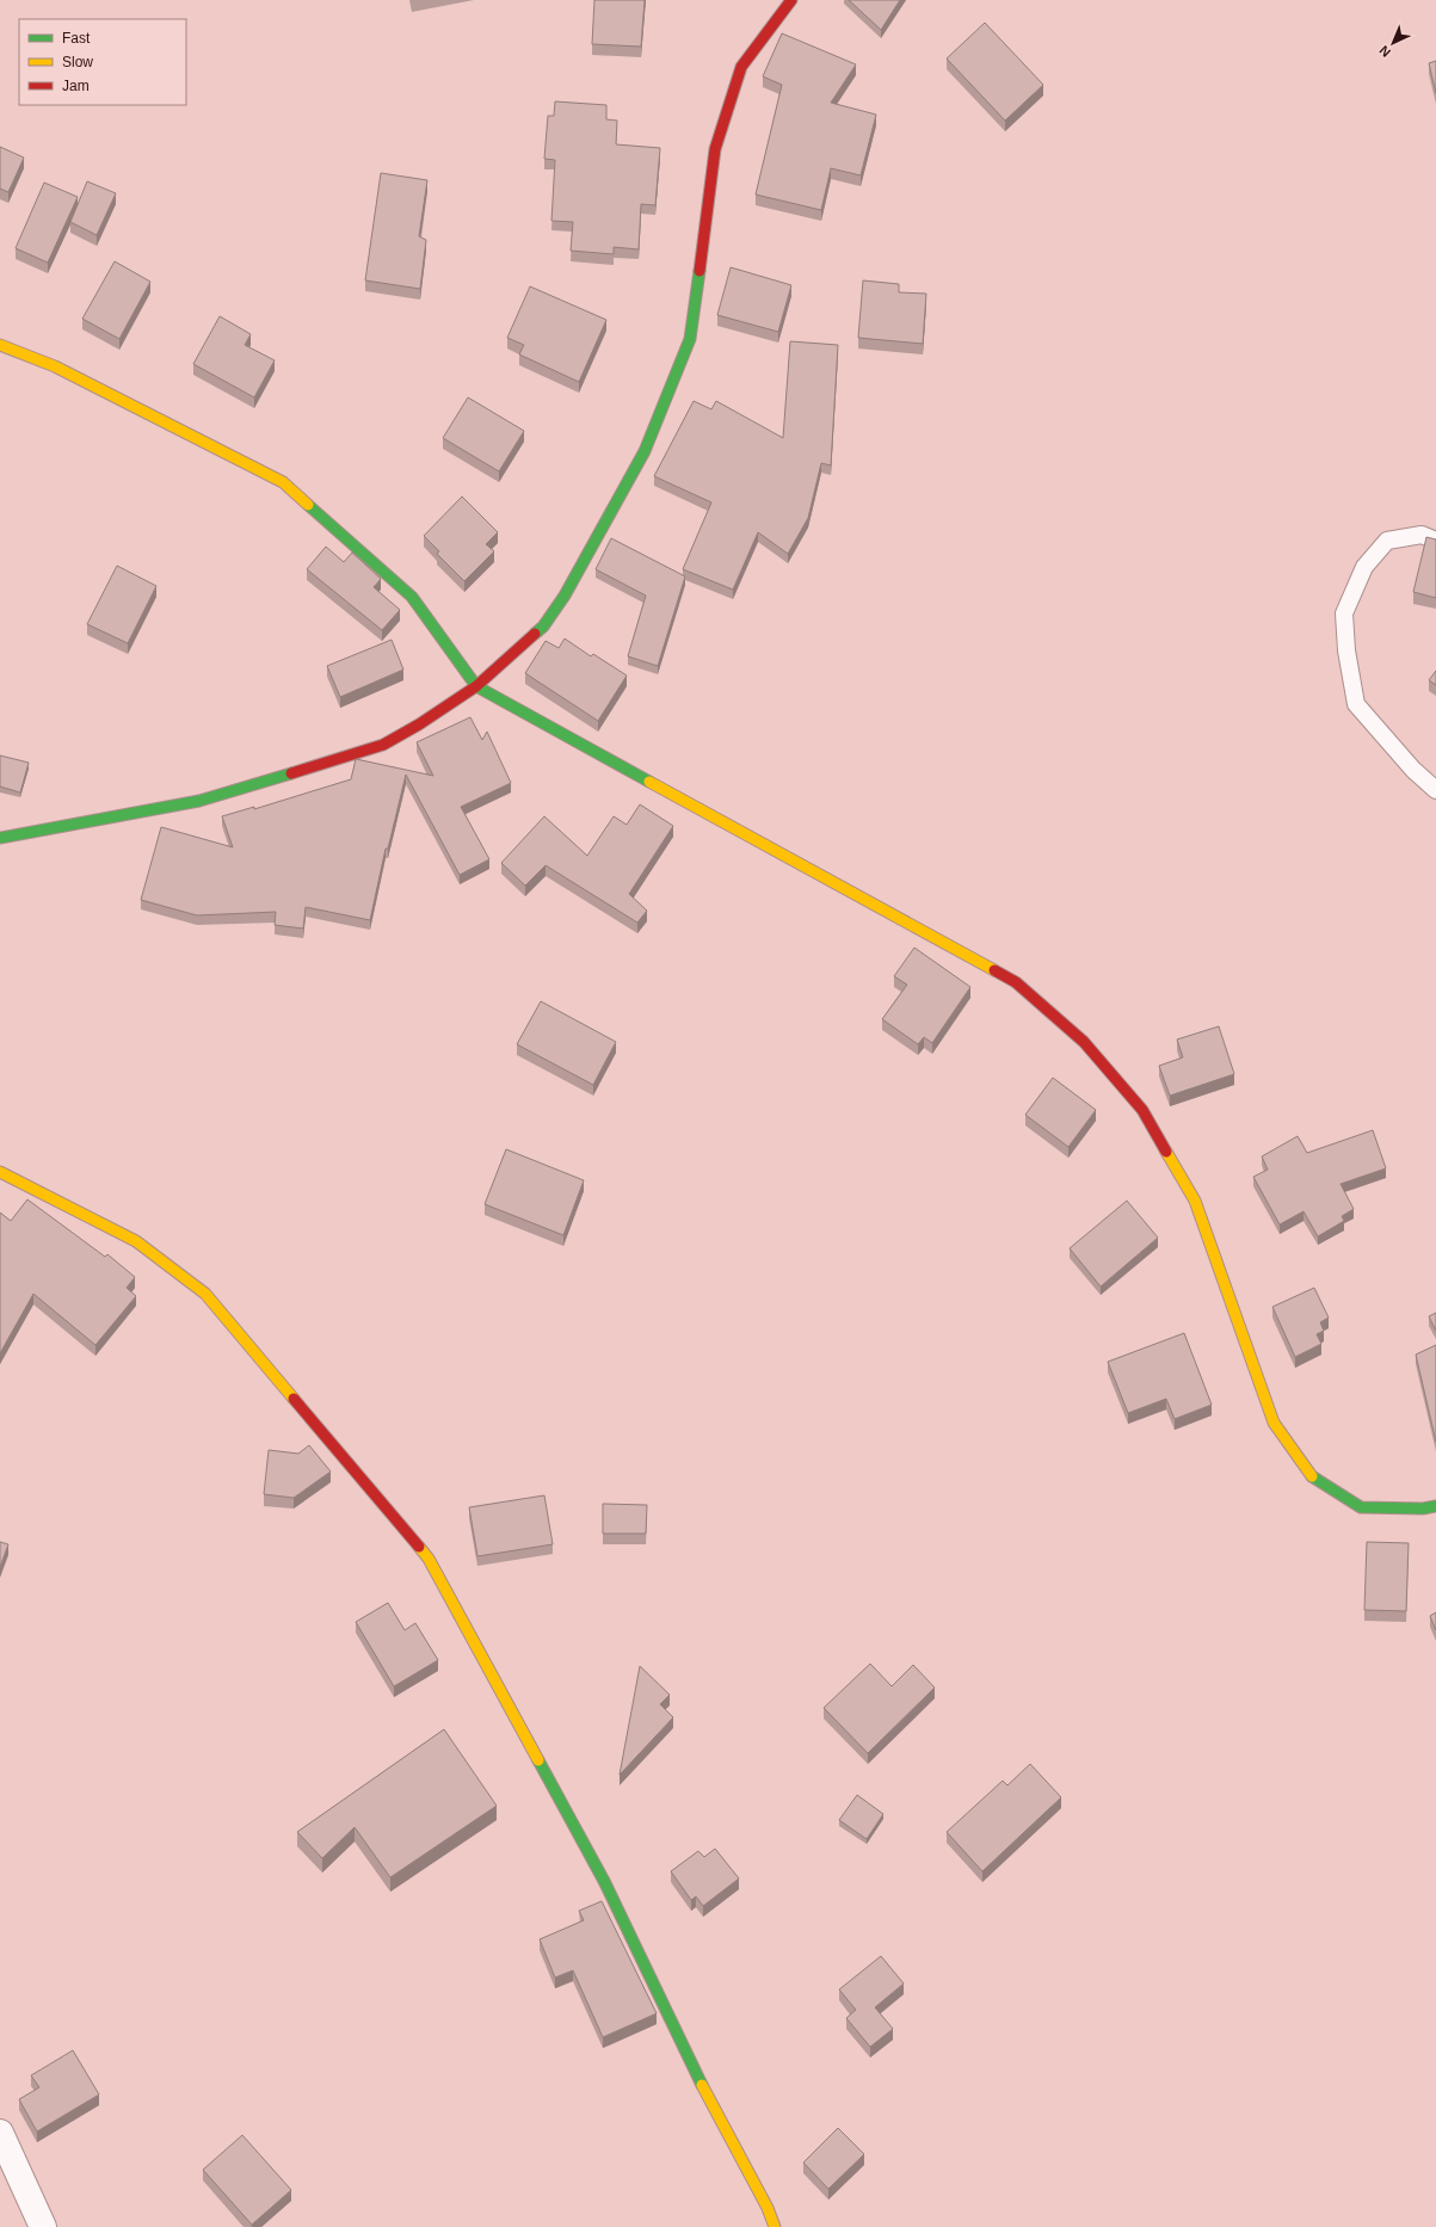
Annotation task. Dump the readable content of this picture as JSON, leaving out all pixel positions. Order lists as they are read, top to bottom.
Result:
{
  "legend": ["Fast", "Slow", "Jam"],
  "north": "bottom left"
}
